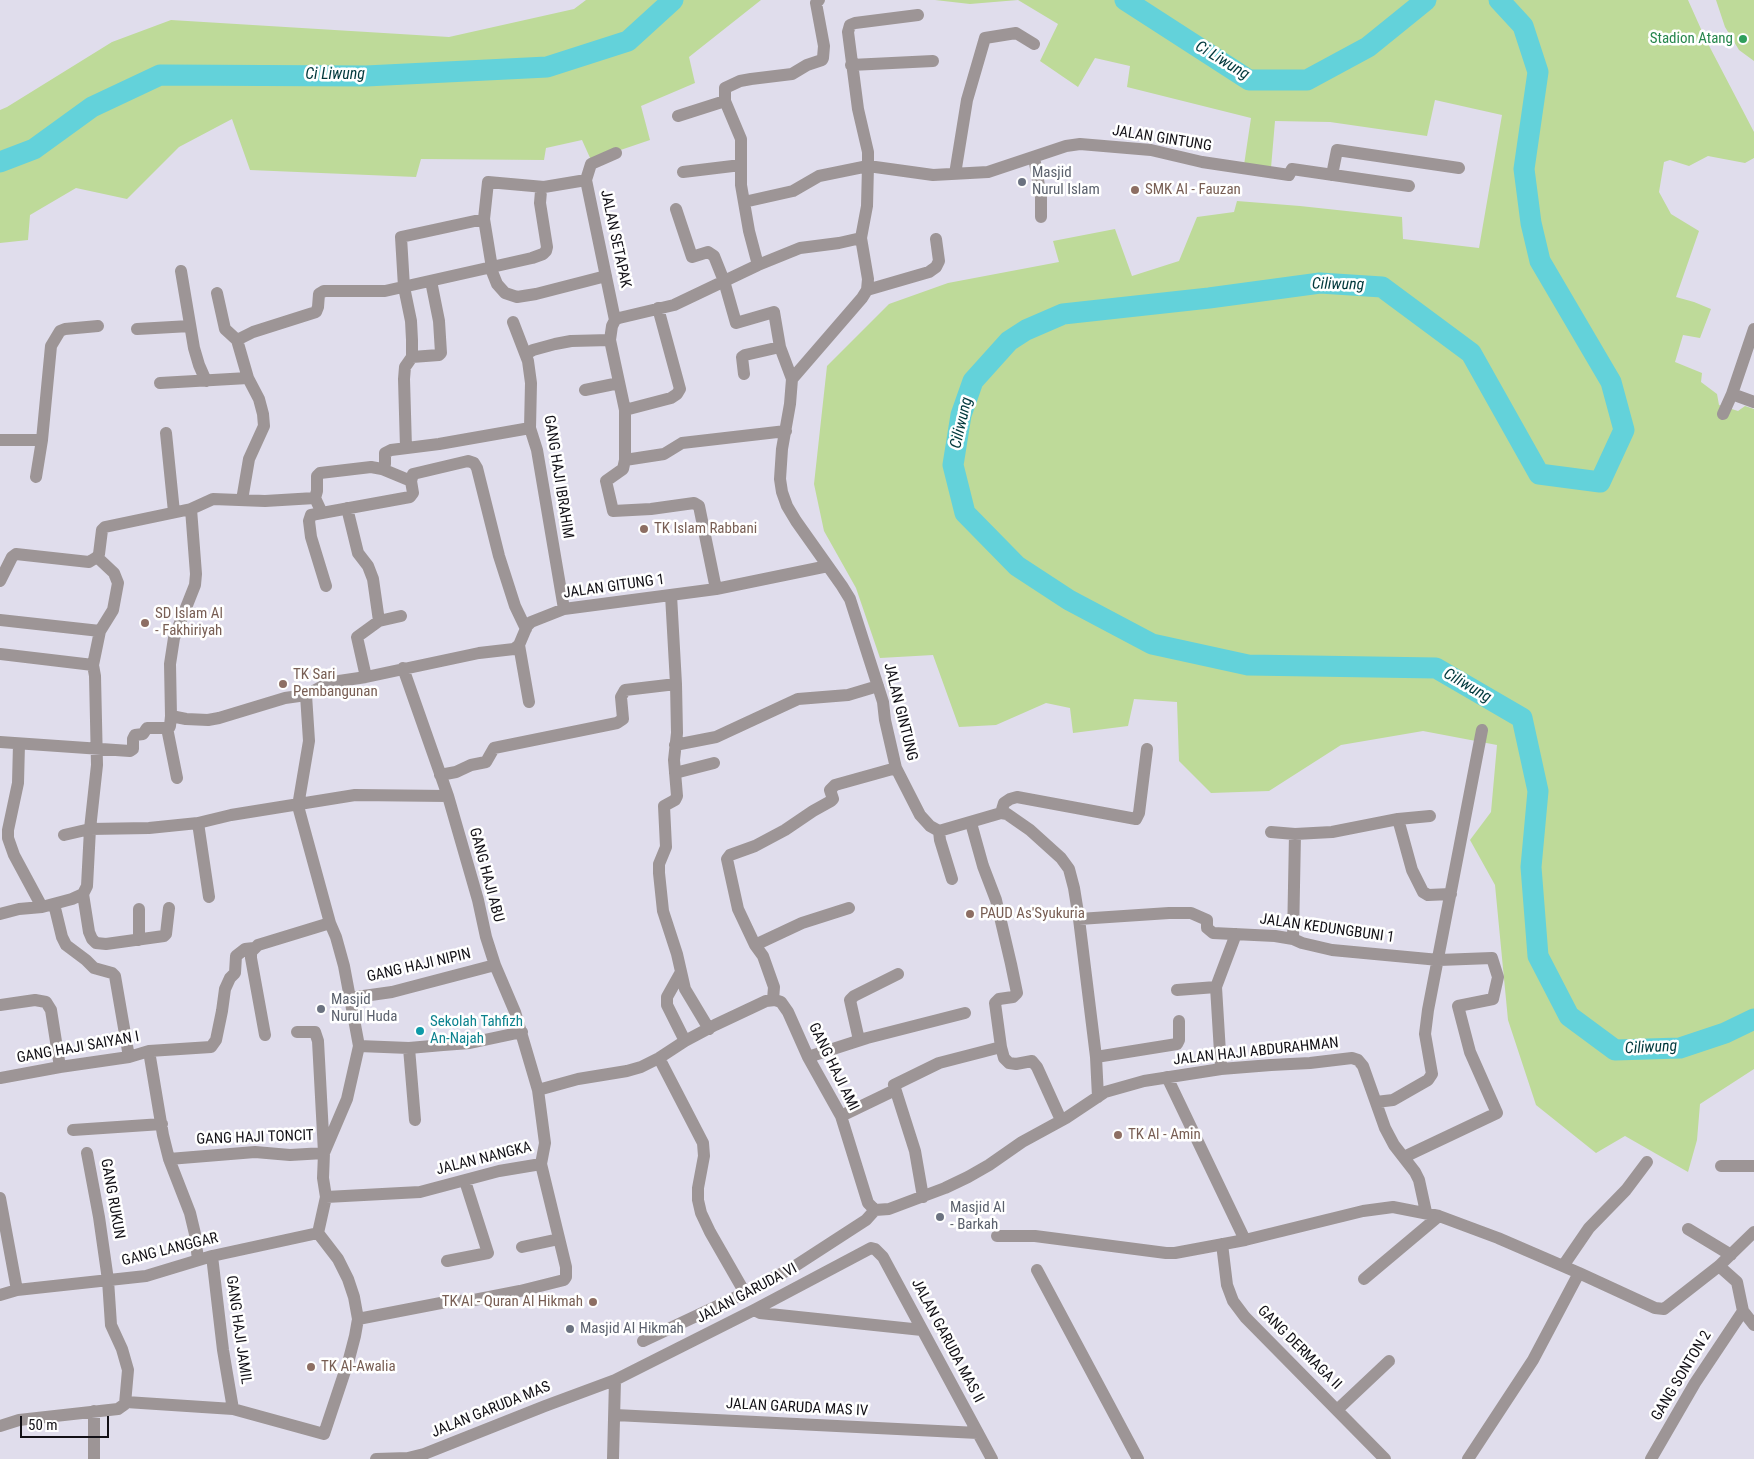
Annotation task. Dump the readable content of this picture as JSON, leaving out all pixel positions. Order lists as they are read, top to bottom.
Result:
{
  "streets": {
    "street": [
      "JALAN GINTUNG",
      "JALAN SETAPAK",
      "GANG HAJI IBRAHIM",
      "JALAN GITUNG 1",
      "GANG HAJI ABU",
      "JALAN KEDUNGBUNI 1",
      "GANG HAJI NIPIN",
      "GANG HAJI SAIYAN I",
      "JALAN HAJI ABDURAHMAN",
      "GANG HAJI AMI",
      "GANG HAJI TONCIT",
      "JALAN NANGKA",
      "GANG RUKUN",
      "GANG LANGGAR",
      "JALAN GARUDA VI",
      "GANG HAJI JAMIL",
      "JALAN GARUDA MAS II",
      "GANG DERMAGA II",
      "GANG SONTON 2",
      "JALAN GARUDA MAS IV",
      "JALAN GARUDA MAS"
    ]
  },
  "crossings": [
    ["JALAN GINTUNG", "JALAN GITUNG 1"],
    ["GANG HAJI IBRAHIM", "JALAN GITUNG 1"],
    ["GANG HAJI ABU", "GANG HAJI NIPIN"],
    ["GANG HAJI ABU", "JALAN NANGKA"],
    ["JALAN KEDUNGBUNI 1", "JALAN HAJI ABDURAHMAN"],
    ["GANG HAJI SAIYAN I", "GANG HAJI TONCIT"],
    ["GANG HAJI SAIYAN I", "GANG LANGGAR"],
    ["JALAN HAJI ABDURAHMAN", "GANG HAJI AMI"],
    ["GANG RUKUN", "GANG LANGGAR"],
    ["GANG LANGGAR", "GANG HAJI JAMIL"],
    ["JALAN GARUDA VI", "JALAN GARUDA MAS II"],
    ["JALAN GARUDA VI", "JALAN GARUDA MAS"],
    ["JALAN GARUDA MAS II", "JALAN GARUDA MAS IV"]
  ],
  "water": ["Ci Liwung", "Ciliwung"],
  "places": [
    "Stadion Atang",
    "Masjid Nurul Islam",
    "SMK Al - Fauzan",
    "TK Islam Rabbani",
    "SD Islam Al - Fakhiriyah",
    "TK Sari Pembangunan",
    "PAUD As'Syukuria",
    "Masjid Nurul Huda",
    "Sekolah Tahfizh An-Najah",
    "TK Al - Amin",
    "Masjid Al - Barkah",
    "TK Al - Quran Al Hikmah",
    "Masjid Al Hikmah",
    "TK Al-Awalia"
  ],
  "scale_bar": "50 m"
}
